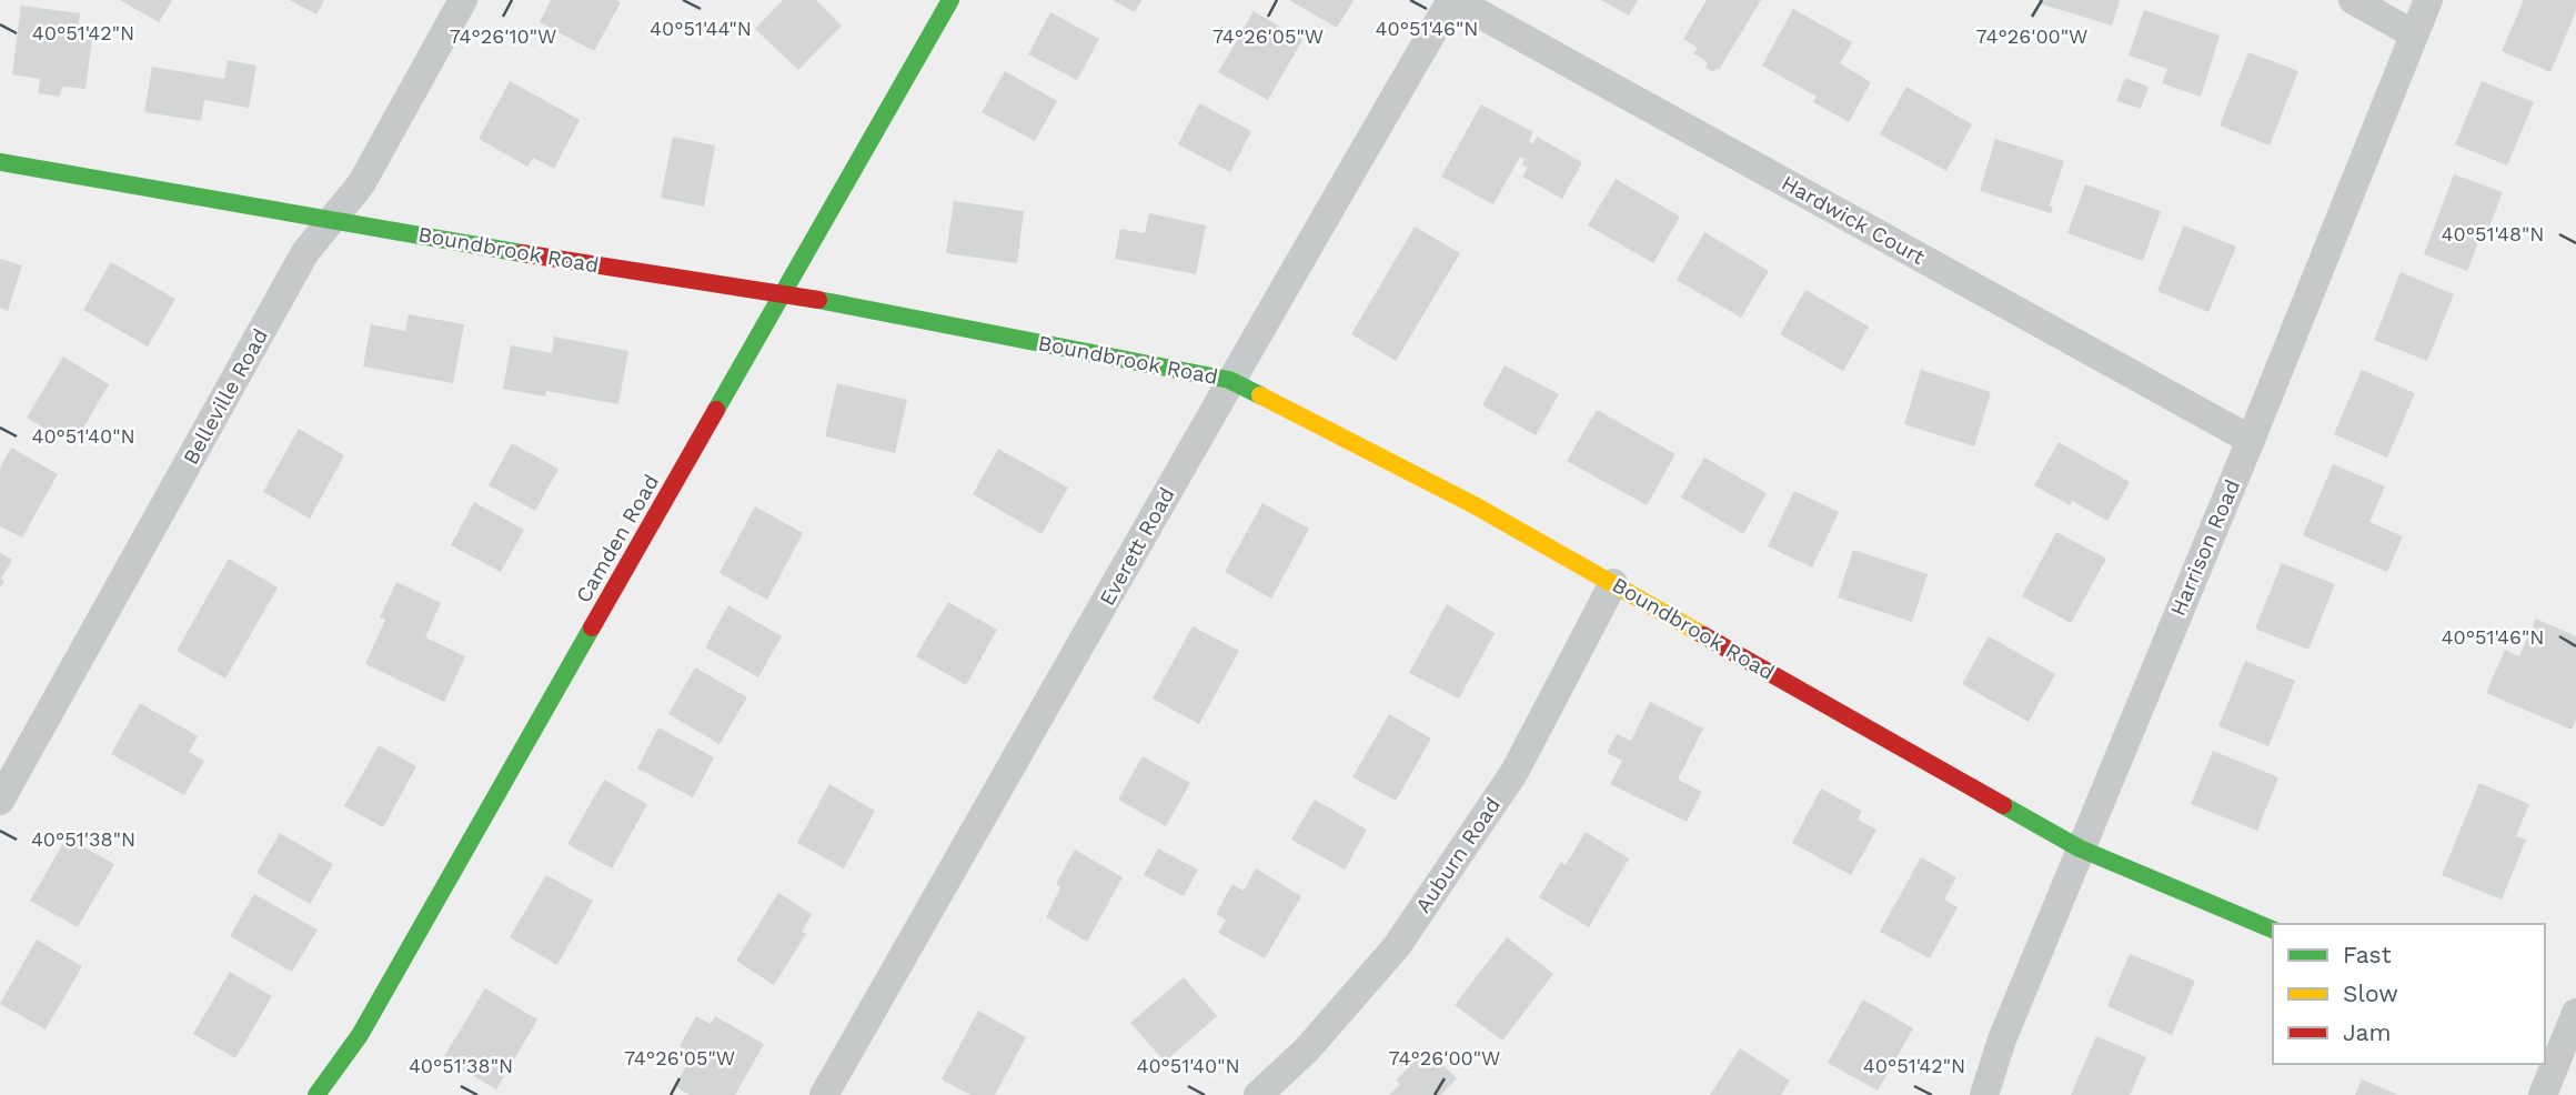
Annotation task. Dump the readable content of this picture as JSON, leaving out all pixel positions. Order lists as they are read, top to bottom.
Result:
{
  "streets": {
    "street": [
      "Hardwick Court",
      "Boundbrook Road",
      "Belleville Road",
      "Camden Road",
      "Everett Road",
      "Harrison Road",
      "Auburn Road"
    ]
  },
  "crossings": [
    ["Hardwick Court", "Everett Road"],
    ["Hardwick Court", "Harrison Road"],
    ["Boundbrook Road", "Belleville Road"],
    ["Boundbrook Road", "Camden Road"],
    ["Boundbrook Road", "Everett Road"],
    ["Boundbrook Road", "Harrison Road"],
    ["Boundbrook Road", "Auburn Road"]
  ],
  "legend": ["Fast", "Slow", "Jam"],
  "coordinates": [
    "40°51'44\"N",
    "40°51'46\"N",
    "40°51'42\"N",
    "74°26'10\"W",
    "74°26'05\"W",
    "74°26'00\"W",
    "40°51'48\"N",
    "40°51'40\"N",
    "40°51'38\"N"
  ]
}
